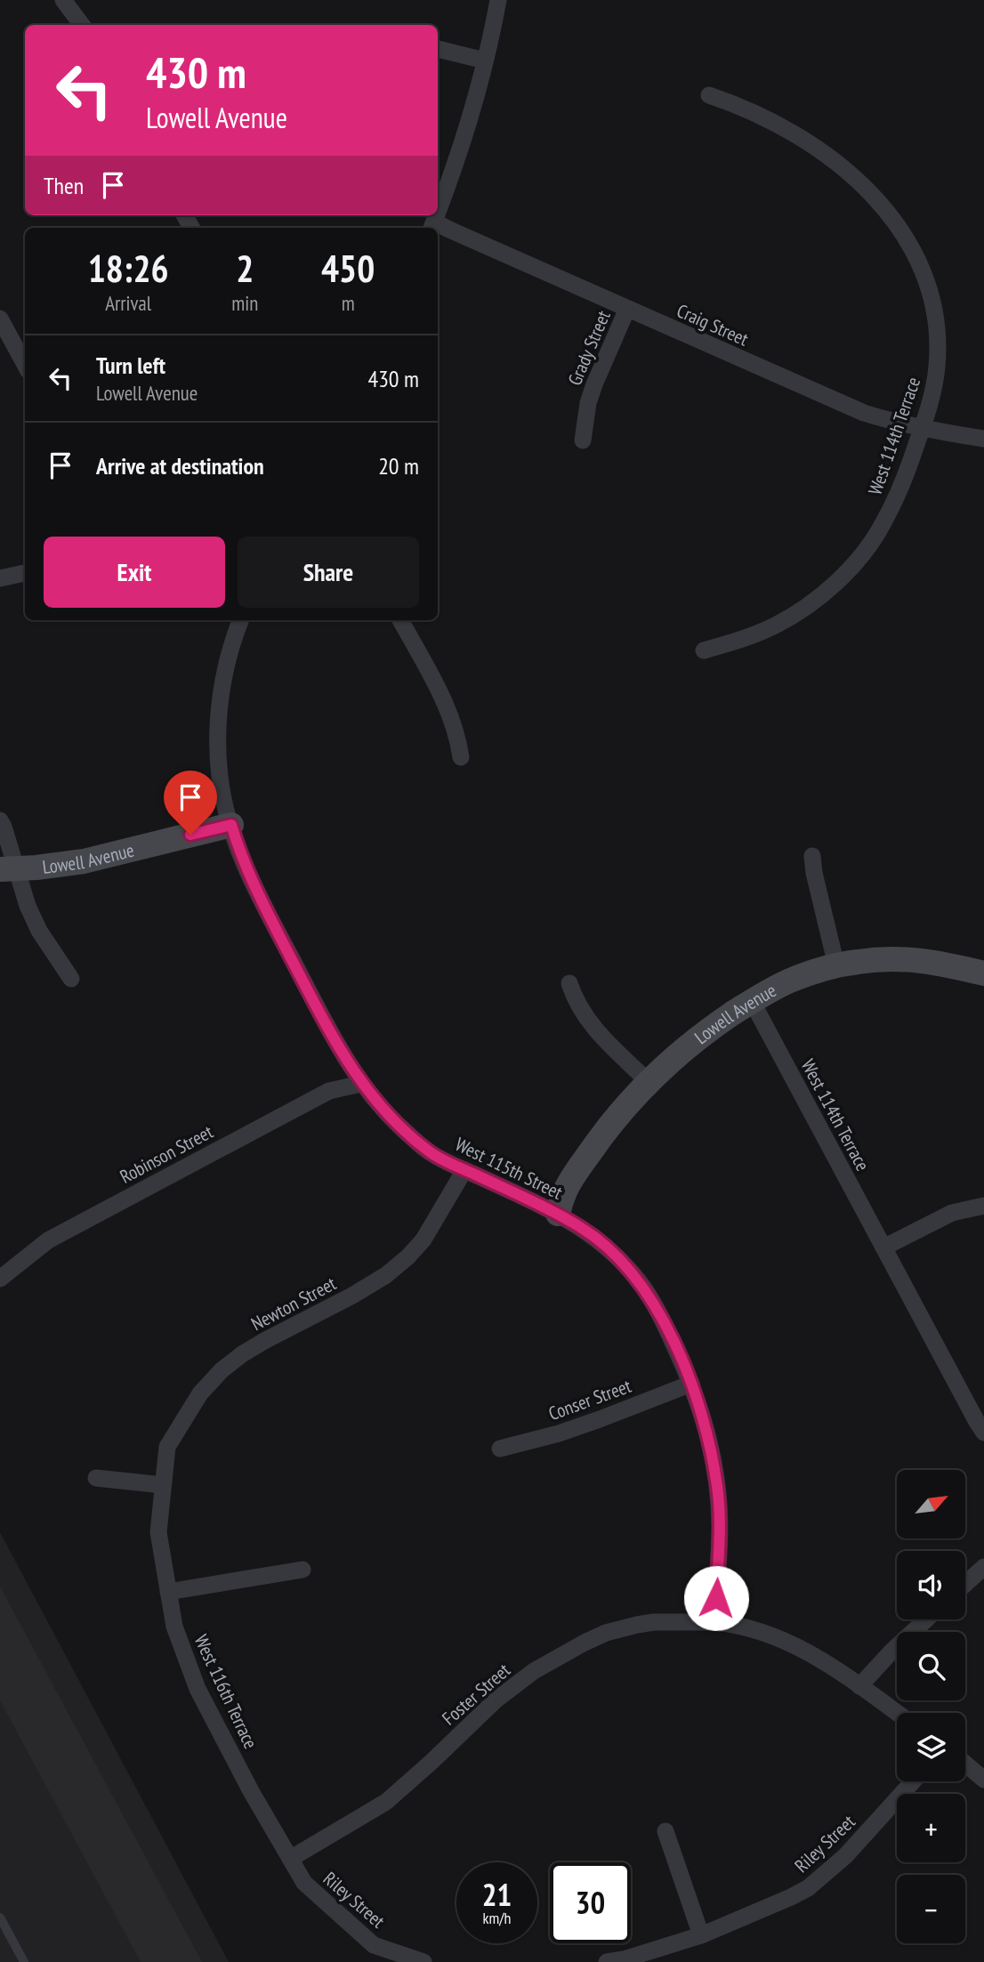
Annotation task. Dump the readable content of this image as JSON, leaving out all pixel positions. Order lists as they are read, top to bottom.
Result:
{
  "streets": {
    "street": [
      "Craig Street",
      "Grady Street",
      "West 114th Terrace",
      "Lowell Avenue",
      "Robinson Street",
      "West 115th Street",
      "Newton Street",
      "Conser Street",
      "West 116th Terrace",
      "Foster Street",
      "Riley Street"
    ]
  },
  "crossings": [
    ["Craig Street", "Grady Street"],
    ["Craig Street", "West 114th Terrace"],
    ["West 114th Terrace", "Lowell Avenue"],
    ["Lowell Avenue", "West 115th Street"],
    ["Robinson Street", "West 115th Street"],
    ["West 115th Street", "Newton Street"],
    ["West 115th Street", "Conser Street"],
    ["West 115th Street", "Foster Street"],
    ["Newton Street", "West 116th Terrace"],
    ["West 116th Terrace", "Foster Street"],
    ["West 116th Terrace", "Riley Street"],
    ["Foster Street", "Riley Street"]
  ],
  "north": "top right",
  "page": {
    "turn": ["430 m", "Lowell Avenue"],
    "then": "Then",
    "eta": [
      "18:26",
      "Arrival",
      "2",
      "min",
      "450",
      "m"
    ],
    "list": [
      {
        "name": "Turn left",
        "note": "Lowell Avenue",
        "value": "430 m"
      },
      {
        "name": "Arrive at destination",
        "value": "20 m"
      }
    ],
    "buttons": ["Exit", "Share"],
    "map_buttons": ["+", "−"],
    "speed": "21 km/h",
    "limit": "30"
  }
}
